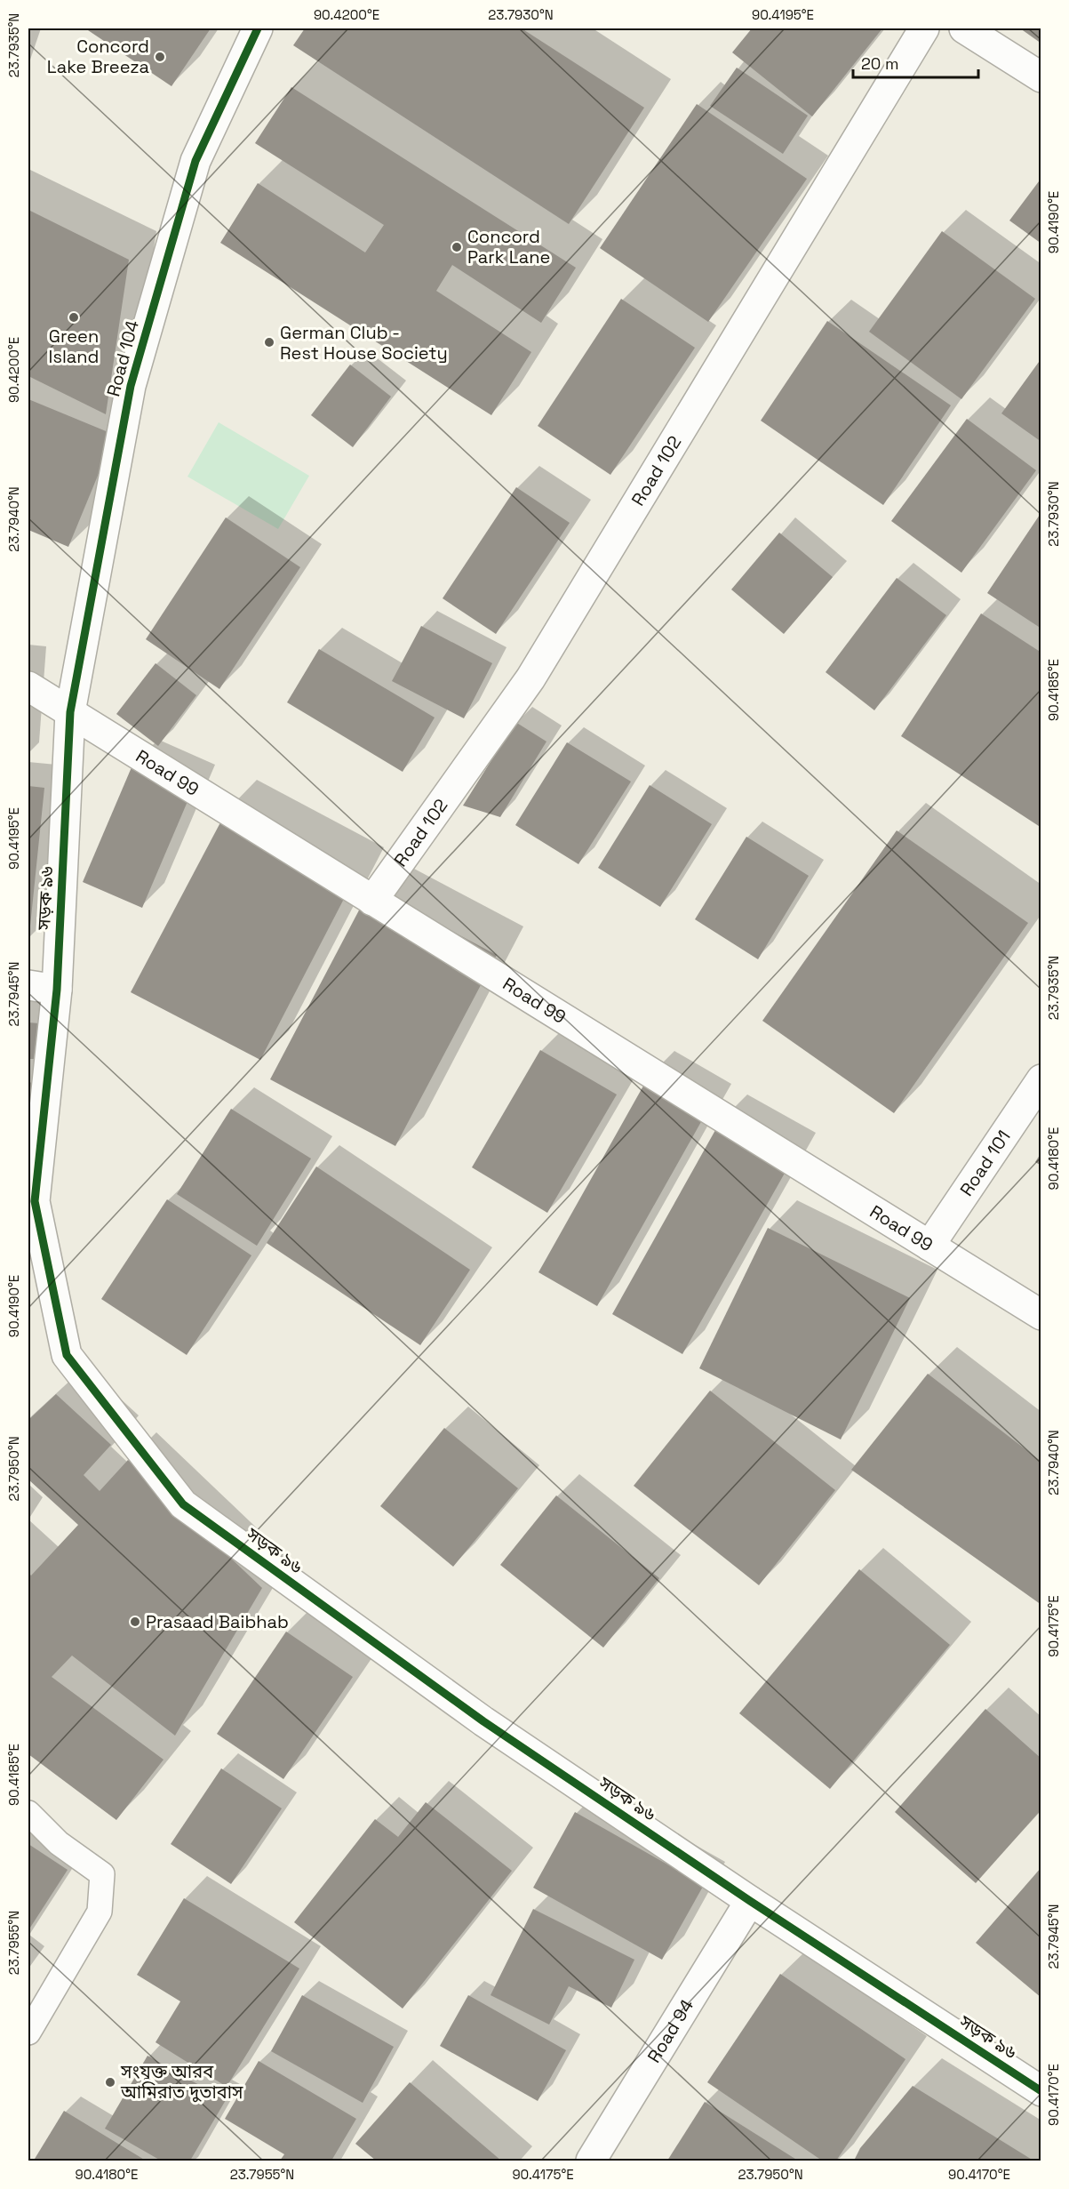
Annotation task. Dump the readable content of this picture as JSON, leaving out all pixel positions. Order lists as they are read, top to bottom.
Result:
{
  "streets": {
    "street": [
      "Road 104",
      "Road 102",
      "Road 99",
      "সড়ক ৯৬",
      "Road 101",
      "Road 94"
    ]
  },
  "crossings": [
    ["Road 104", "Road 99"],
    ["Road 104", "সড়ক ৯৬"],
    ["Road 102", "Road 99"],
    ["Road 99", "সড়ক ৯৬"],
    ["Road 99", "Road 101"],
    ["সড়ক ৯৬", "Road 94"]
  ],
  "places": [
    "Concord Lake Breeza",
    "Concord Park Lane",
    "Green Island",
    "German Club - Rest House Society",
    "Prasaad Baibhab",
    "সংযুক্ত আরব আমিরাত দুতাবাস"
  ],
  "scale_bar": "20 m",
  "coordinates": [
    "90.4200°E",
    "23.7930°N",
    "90.4195°E",
    "23.7935°N",
    "90.4190°E",
    "23.7940°N",
    "90.4185°E",
    "23.7945°N",
    "90.4180°E",
    "23.7950°N",
    "90.4175°E",
    "23.7955°N",
    "90.4170°E"
  ]
}
